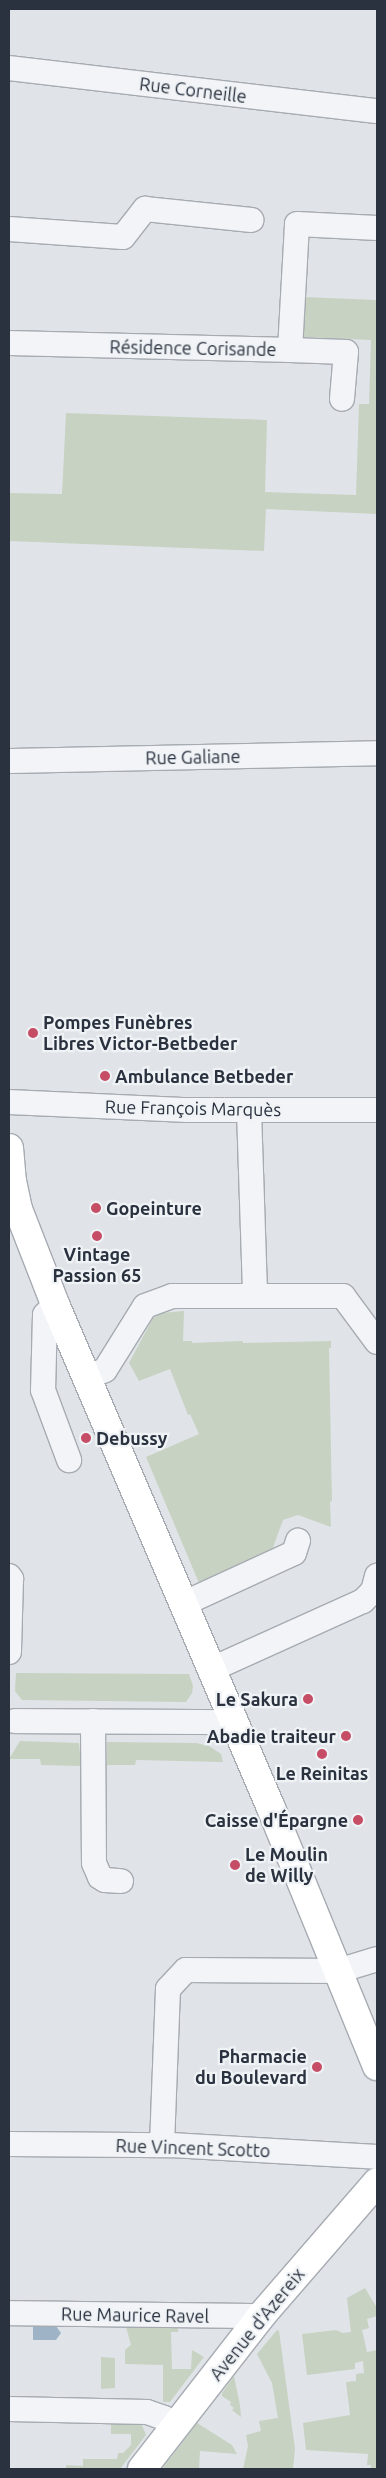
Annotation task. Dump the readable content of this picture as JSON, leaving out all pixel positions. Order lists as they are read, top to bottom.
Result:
{
  "streets": {
    "main road": ["Avenue d'Azereix"],
    "street": [
      "Rue Corneille",
      "Résidence Corisande",
      "Rue Galiane",
      "Rue François Marquès",
      "Rue Vincent Scotto",
      "Rue Maurice Ravel"
    ]
  },
  "crossings": [
    ["Rue Maurice Ravel", "Avenue d'Azereix"]
  ],
  "places": [
    "Pompes Funèbres Libres Victor-Betbeder",
    "Ambulance Betbeder",
    "Gopeinture",
    "Vintage Passion 65",
    "Debussy",
    "Le Sakura",
    "Abadie traiteur",
    "Le Reinitas",
    "Caisse d'Épargne",
    "Le Moulin de Willy",
    "Pharmacie du Boulevard"
  ]
}
